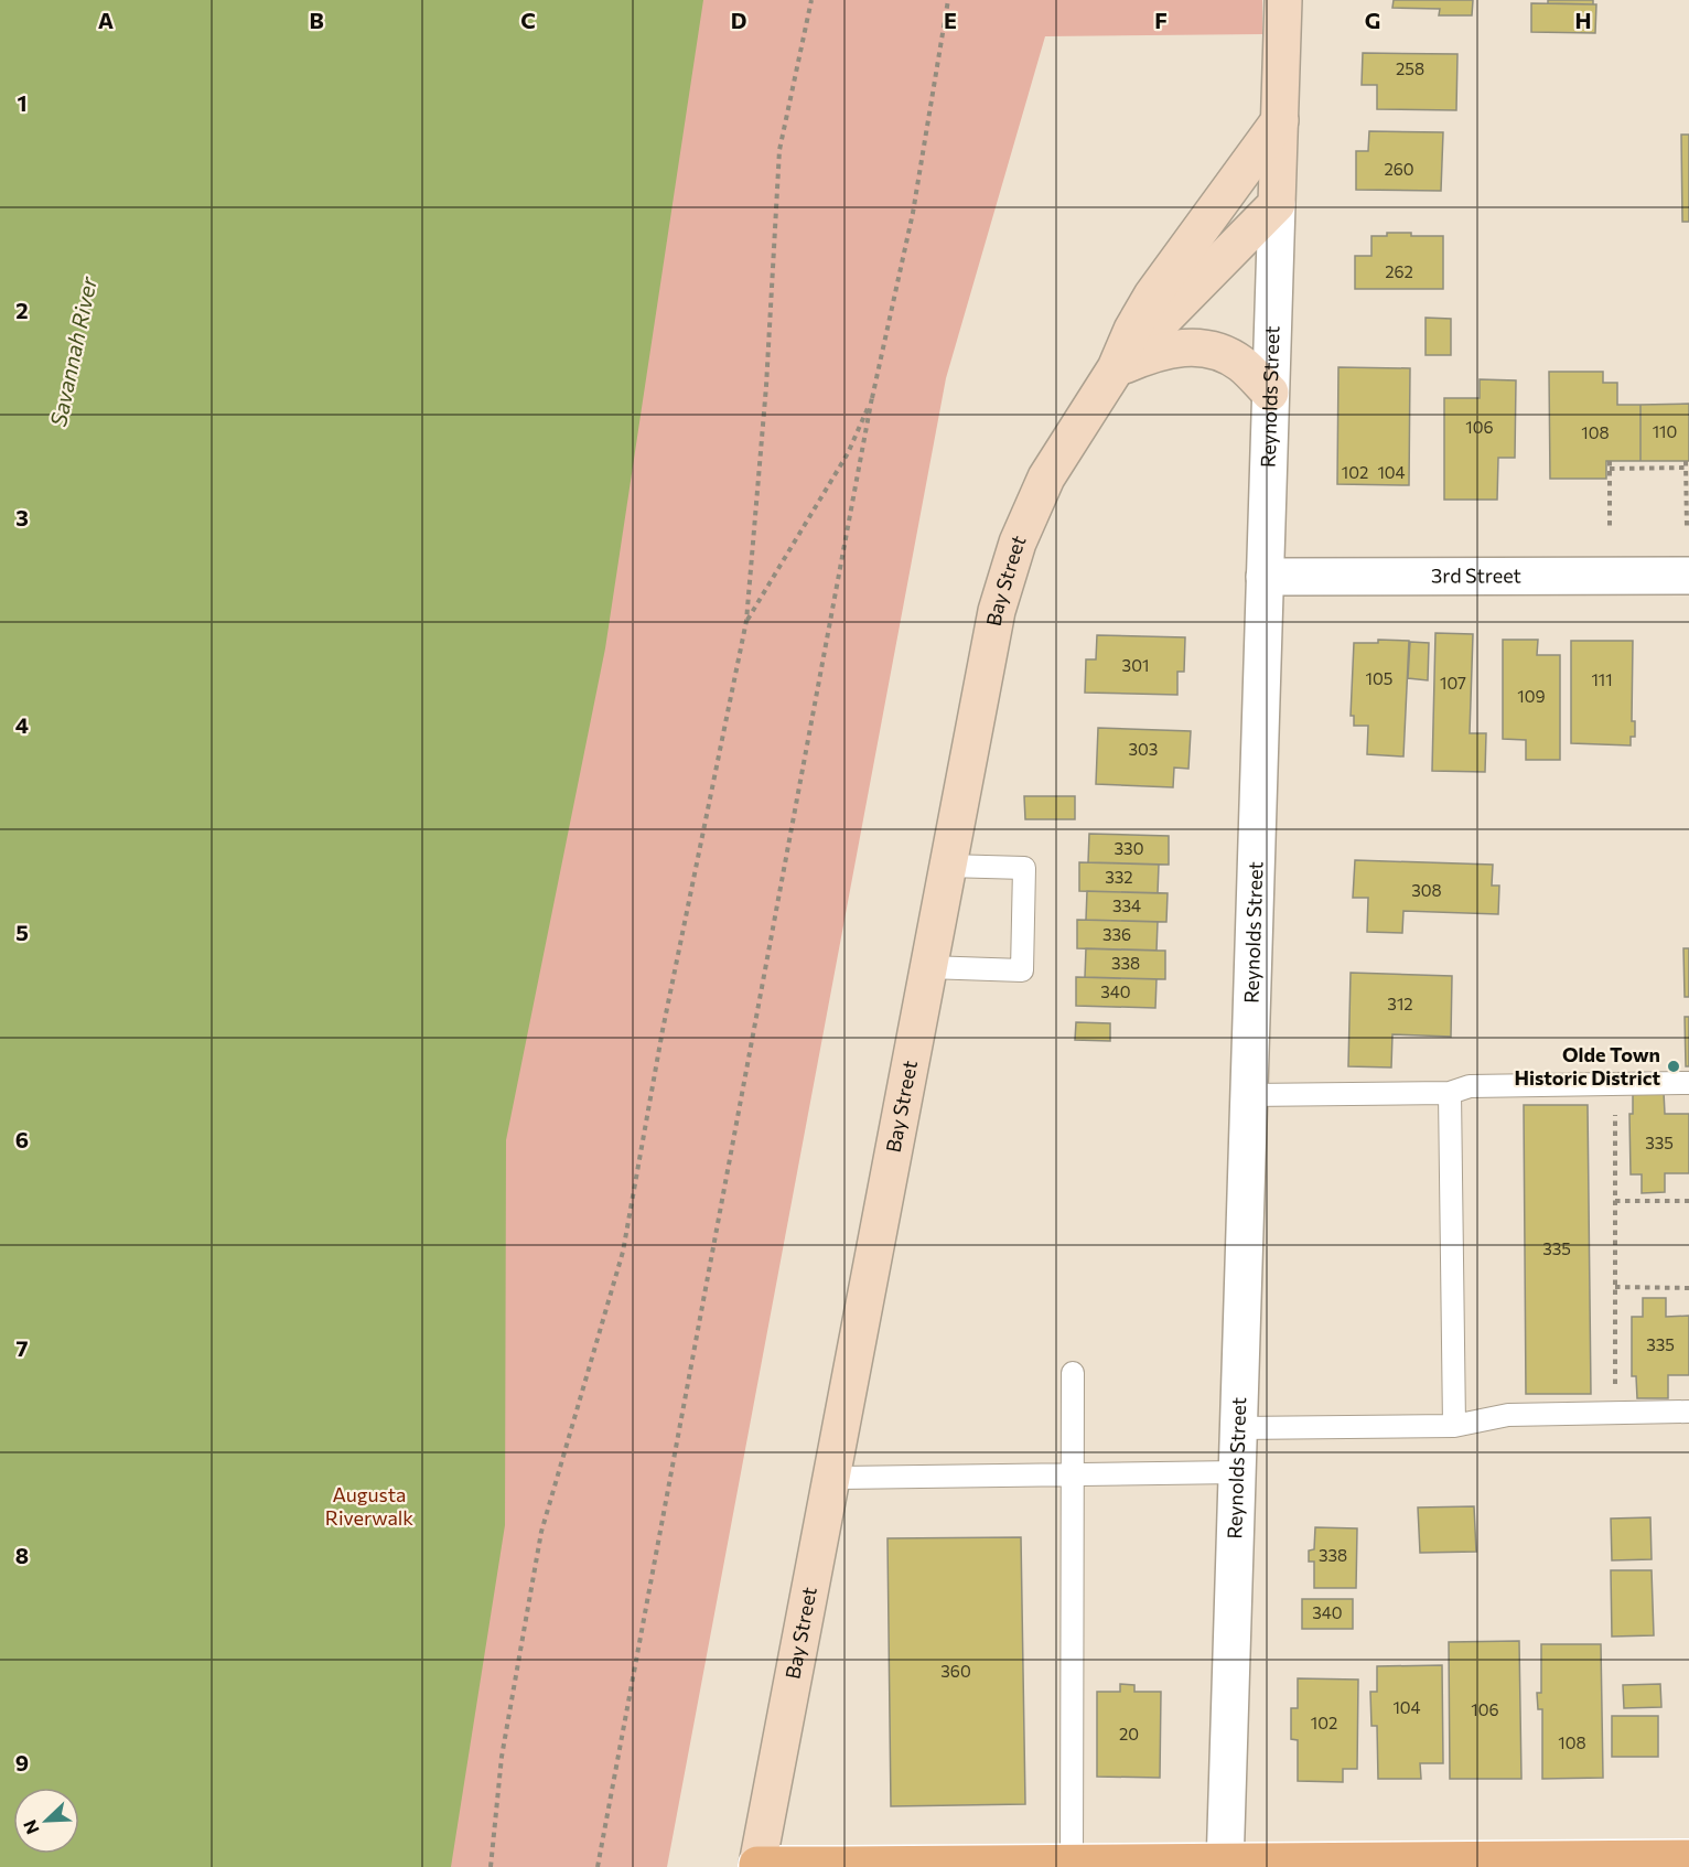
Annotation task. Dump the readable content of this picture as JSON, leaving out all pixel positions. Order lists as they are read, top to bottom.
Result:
{
  "streets": {
    "main road": ["Reynolds Street", "Bay Street"],
    "street": ["3rd Street"]
  },
  "crossings": [
    ["Reynolds Street", "3rd Street"],
    ["Reynolds Street", "Bay Street"]
  ],
  "water": ["Savannah River"],
  "parks": ["Augusta Riverwalk"],
  "places": ["Olde Town Historic District"],
  "house_numbers": [
    "258",
    "260",
    "262",
    "106",
    "110",
    "108",
    "102",
    "104",
    "301",
    "105",
    "111",
    "107",
    "109",
    "303",
    "330",
    "332",
    "308",
    "334",
    "336",
    "338",
    "340",
    "312",
    "335",
    "335",
    "335",
    "338",
    "340",
    "360",
    "104",
    "106",
    "102",
    "20",
    "108"
  ],
  "north": "bottom left",
  "grid": {
    "columns": [
      "A",
      "B",
      "C",
      "D",
      "E",
      "F",
      "G",
      "H"
    ],
    "rows": [
      "1",
      "2",
      "3",
      "4",
      "5",
      "6",
      "7",
      "8",
      "9"
    ]
  }
}
